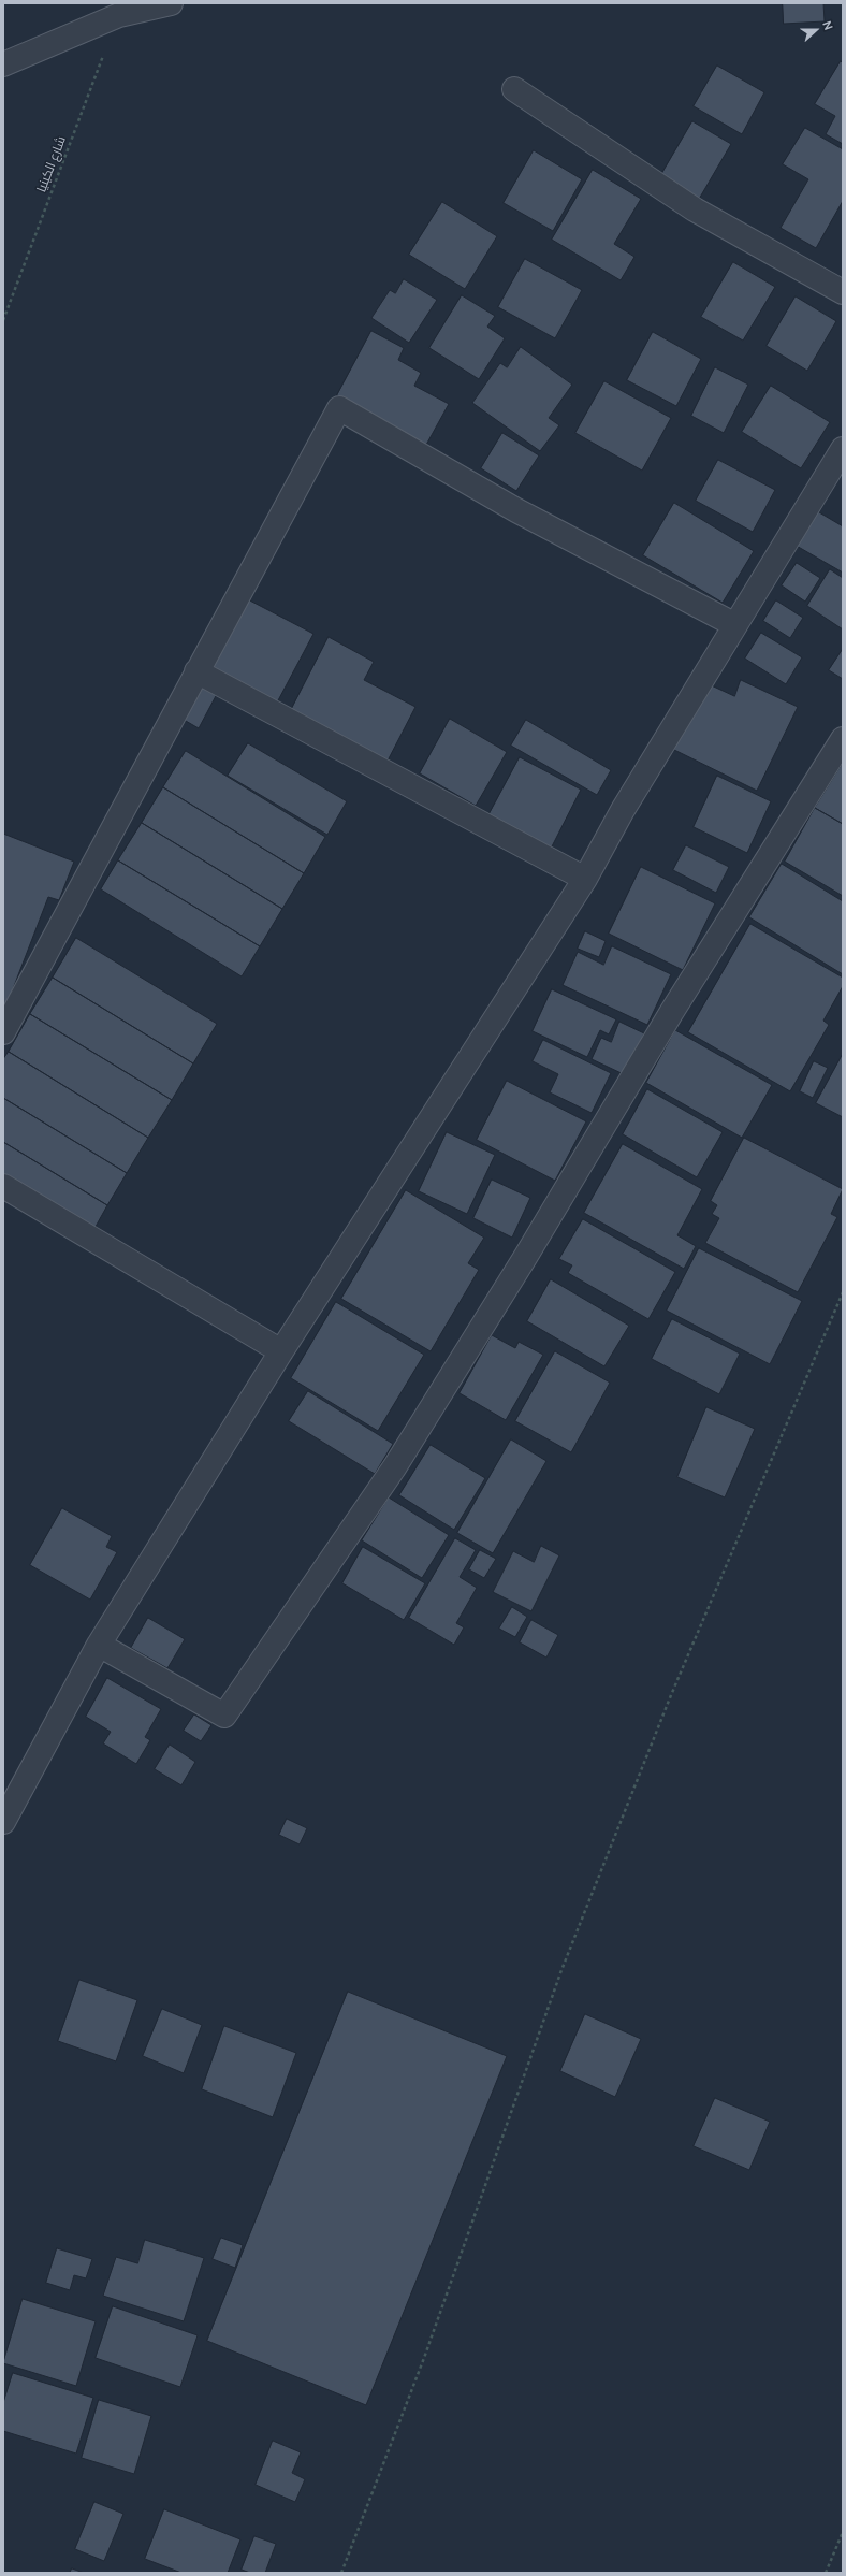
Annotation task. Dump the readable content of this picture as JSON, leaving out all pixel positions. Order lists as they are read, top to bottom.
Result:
{
  "streets": {
    "path": ["شارع الكينيا"]
  },
  "north": "right"
}
